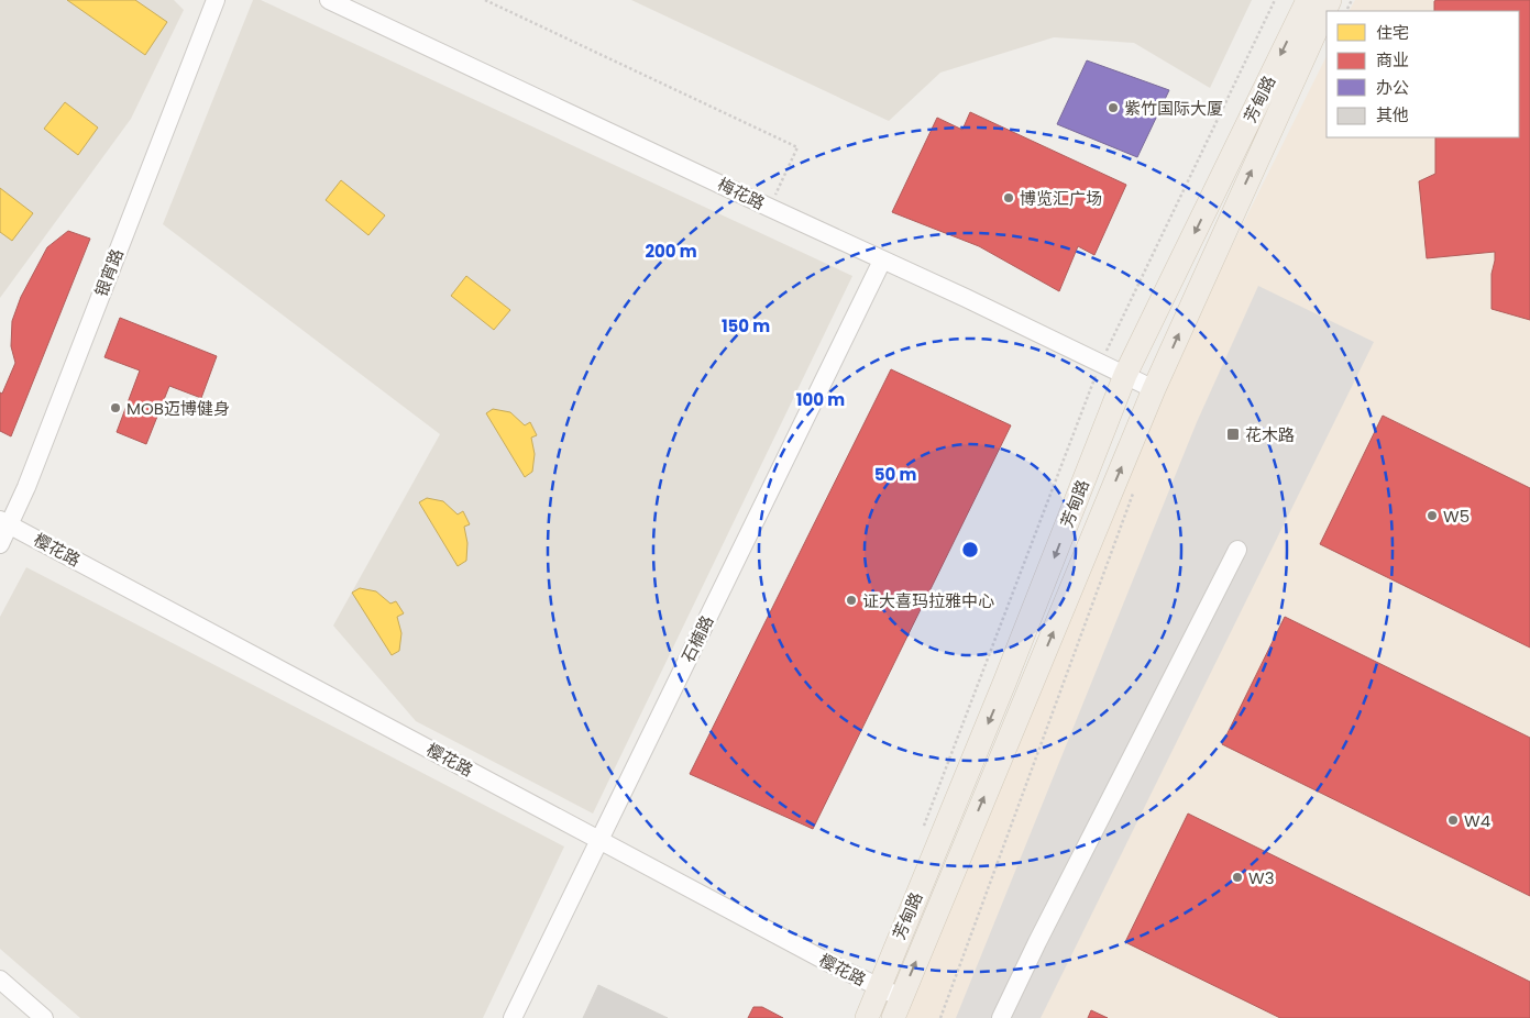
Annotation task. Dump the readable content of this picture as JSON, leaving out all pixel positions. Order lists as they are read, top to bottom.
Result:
{
  "streets": {
    "main road": ["芳甸路"],
    "street": [
      "梅花路",
      "银宵路",
      "樱花路",
      "石楠路"
    ]
  },
  "crossings": [
    ["芳甸路", "梅花路"],
    ["芳甸路", "樱花路"],
    ["梅花路", "石楠路"],
    ["银宵路", "樱花路"],
    ["樱花路", "石楠路"]
  ],
  "places": {
    "other": [
      "紫竹国际大厦",
      "博览汇广场",
      "MOB迈博健身",
      "W5",
      "证大喜玛拉雅中心",
      "W4",
      "W3"
    ],
    "transit": ["花木路"]
  },
  "legend": [
    "住宅",
    "商业",
    "办公",
    "其他"
  ],
  "rings": [
    "200 m",
    "150 m",
    "100 m",
    "50 m"
  ]
}
